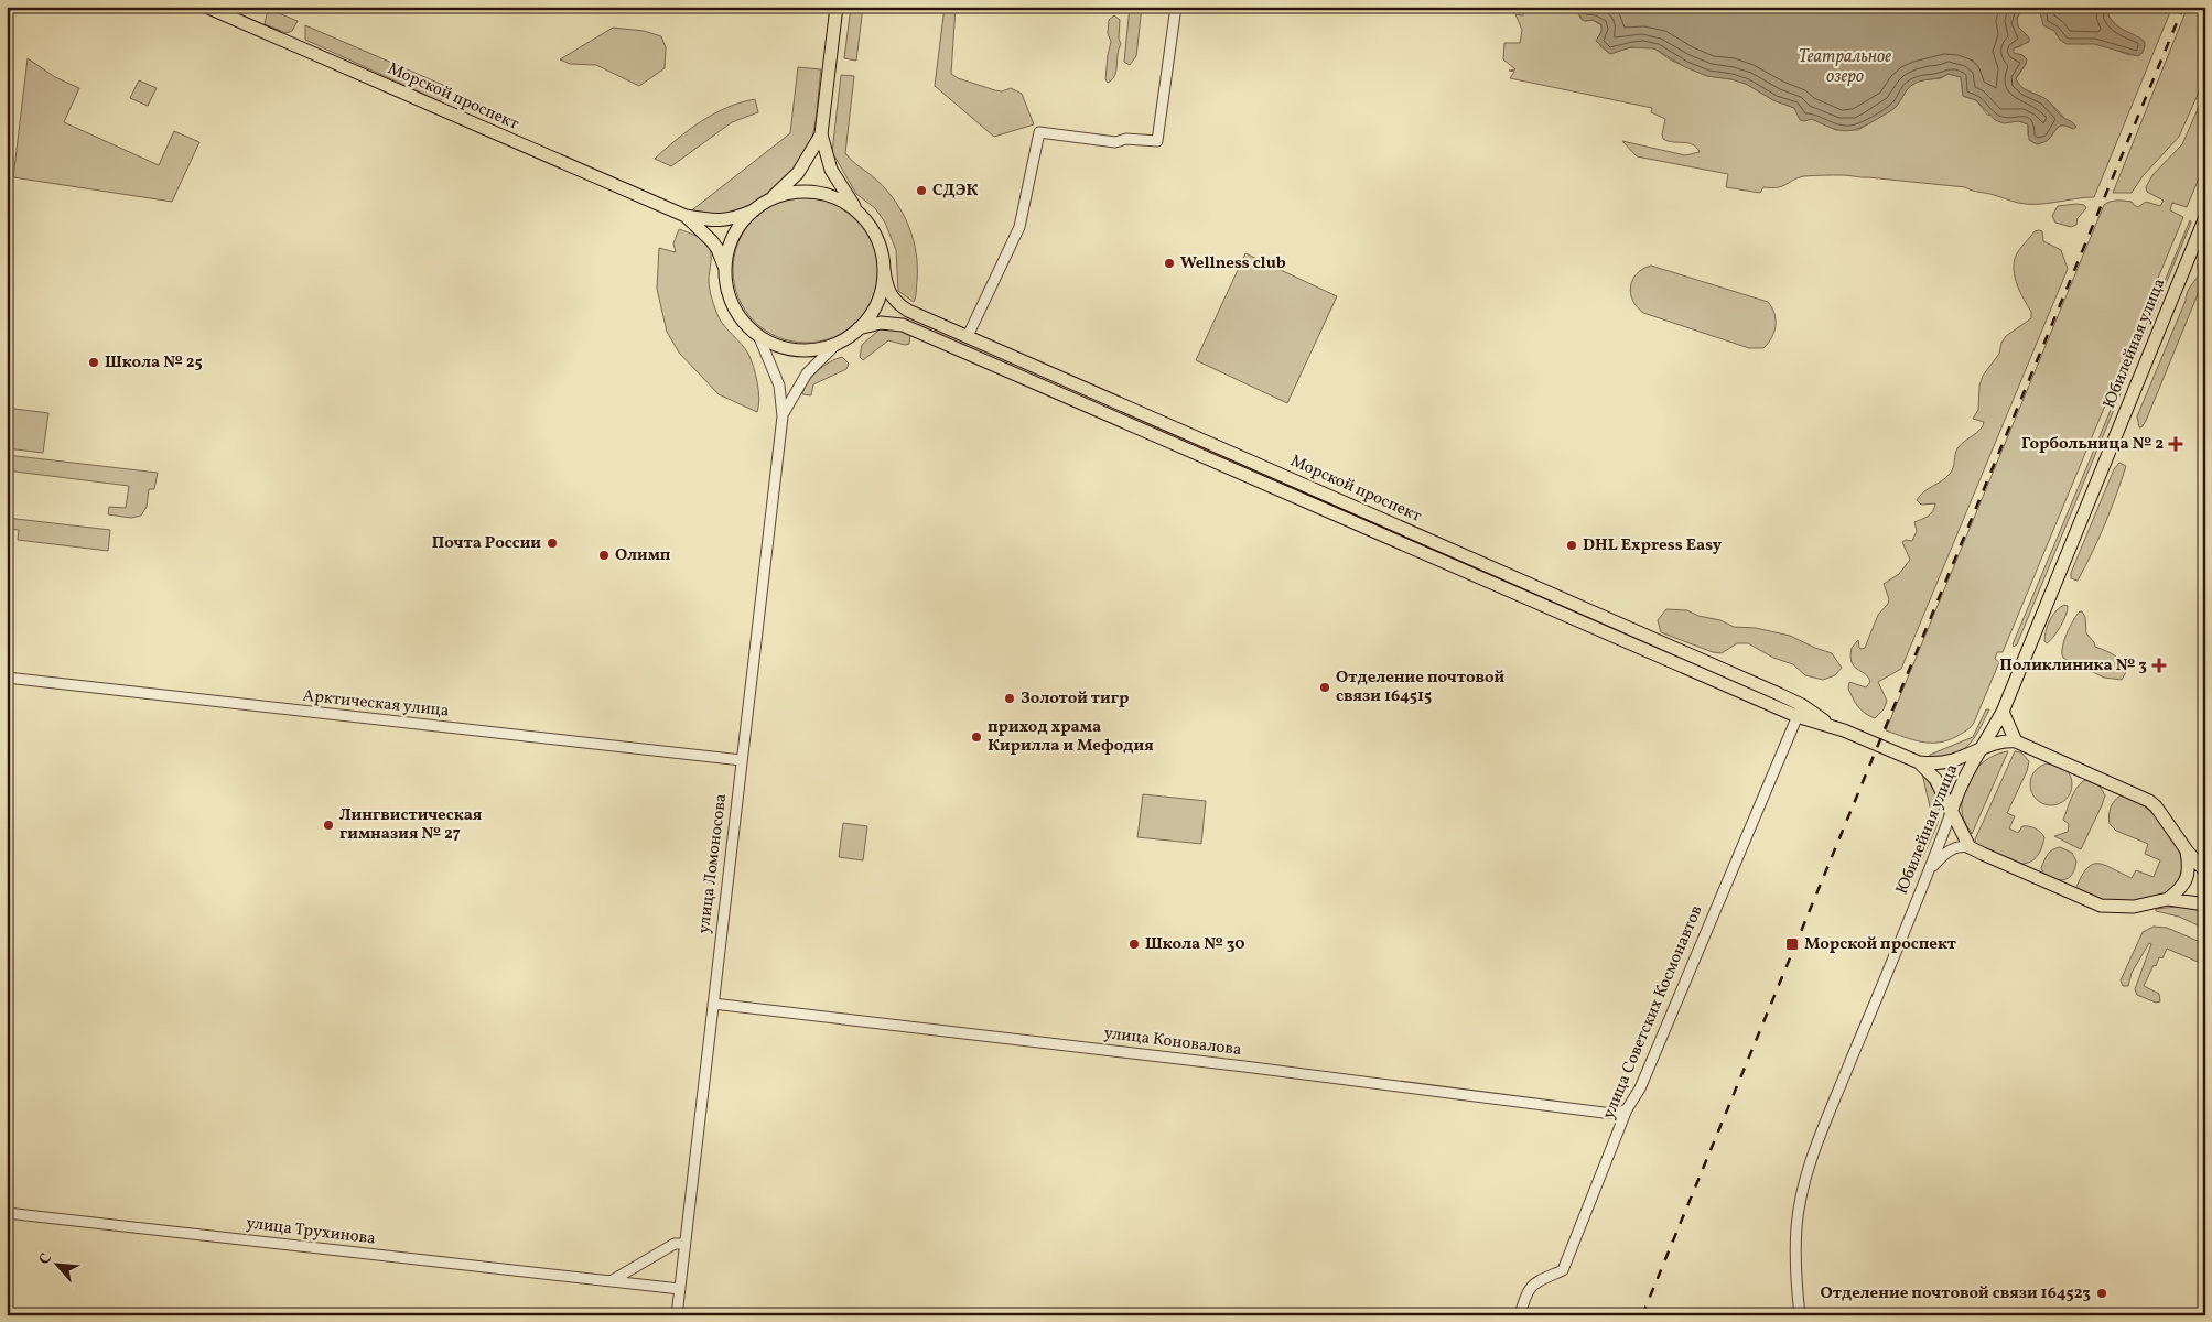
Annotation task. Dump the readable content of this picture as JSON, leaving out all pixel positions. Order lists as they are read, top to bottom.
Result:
{
  "streets": {
    "main road": ["Морской проспект", "Юбилейная улица"],
    "street": [
      "Арктическая улица",
      "улица Ломоносова",
      "улица Советских Космонавтов",
      "улица Коновалова",
      "улица Трухинова"
    ]
  },
  "crossings": [
    ["Морской проспект", "Юбилейная улица"],
    ["Морской проспект", "улица Советских Космонавтов"],
    ["Арктическая улица", "улица Ломоносова"],
    ["улица Ломоносова", "улица Коновалова"],
    ["улица Ломоносова", "улица Трухинова"],
    ["улица Советских Космонавтов", "улица Коновалова"]
  ],
  "water": ["Театральное озеро"],
  "places": {
    "other": [
      "СДЭК",
      "Wellness club",
      "Школа № 25",
      "Почта России",
      "DHL Express Easy",
      "Олимп",
      "Отделение почтовой связи 164515",
      "Золотой тигр",
      "приход храма Кирилла и Мефодия",
      "Лингвистическая гимназия № 27",
      "Школа № 30",
      "Отделение почтовой связи 164523"
    ],
    "health": ["Горбольница № 2", "Поликлиника № 3"],
    "transit": ["Морской проспект"]
  },
  "north": "top left"
}
